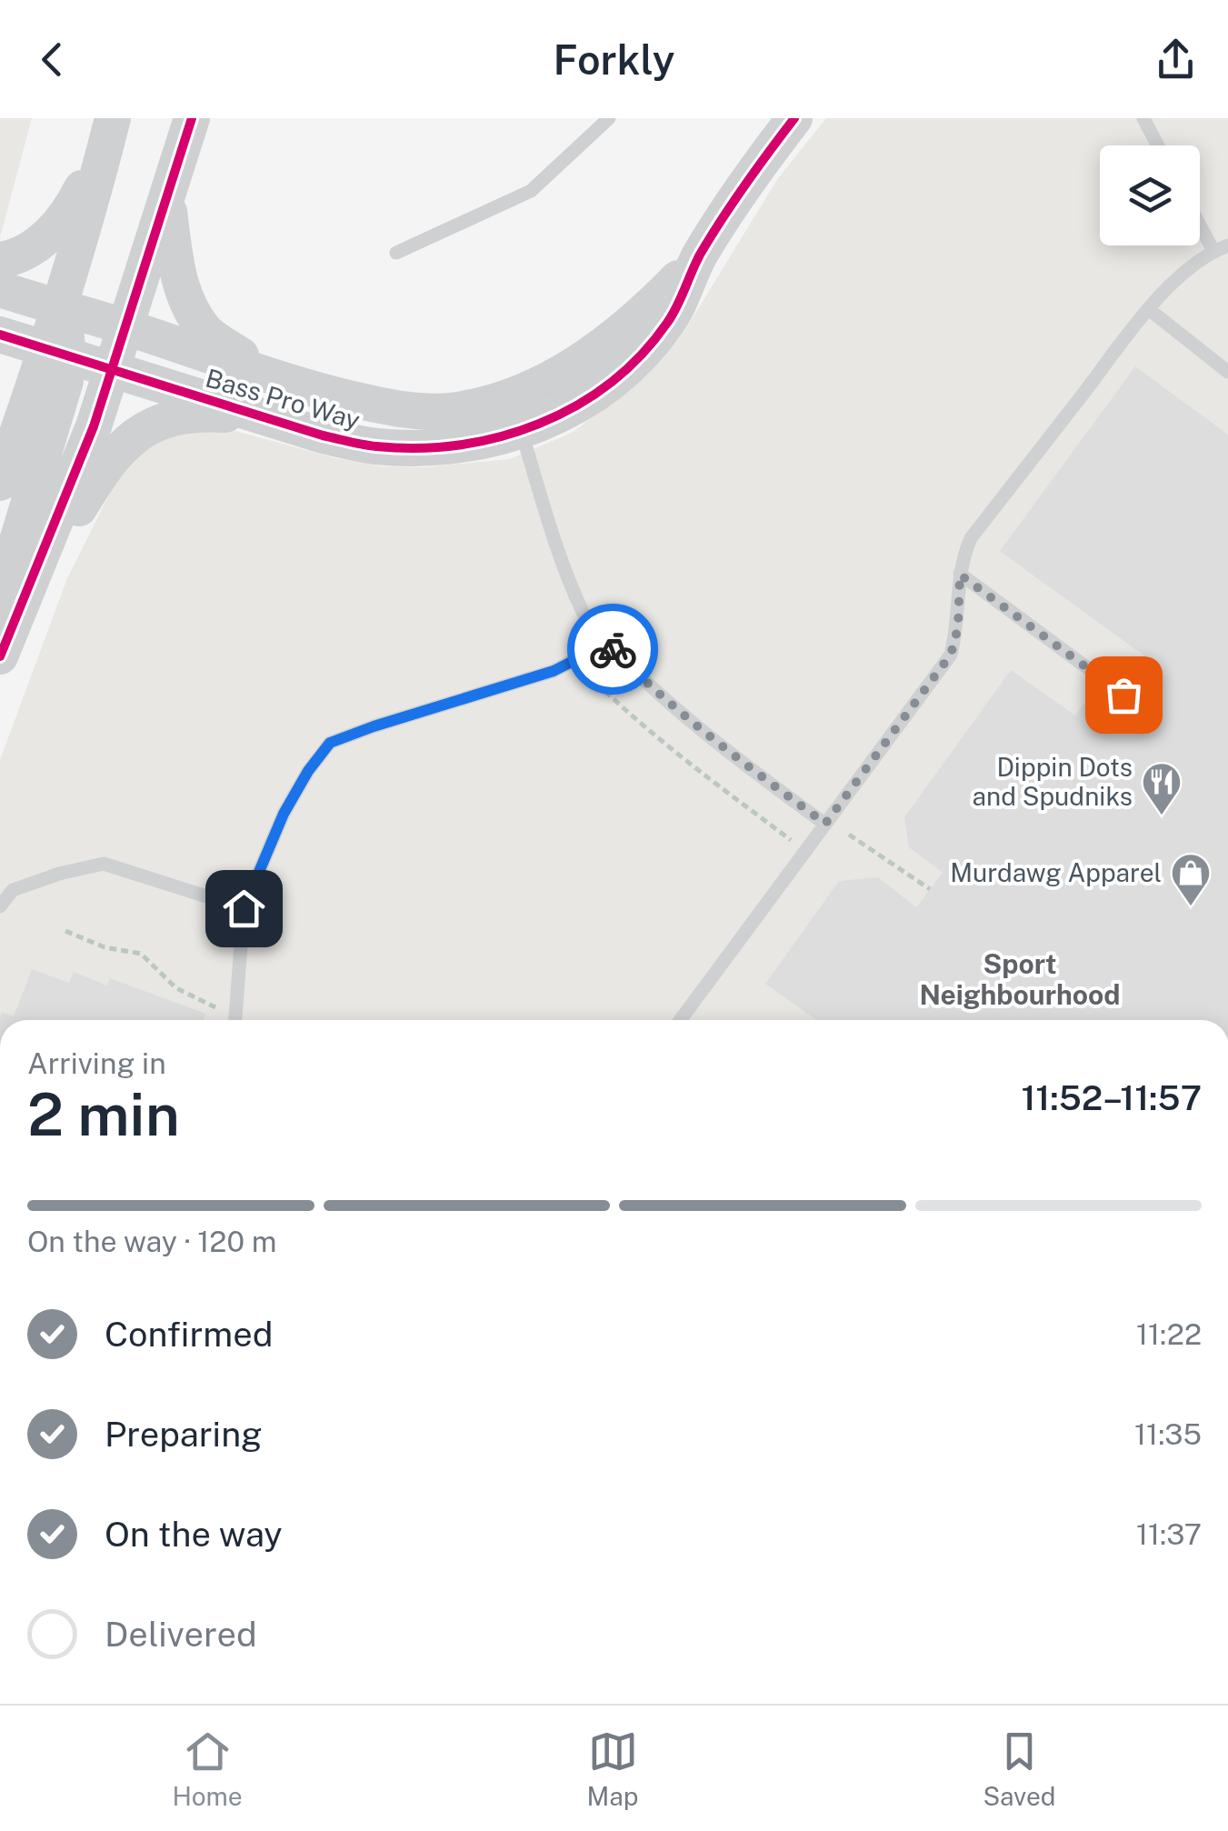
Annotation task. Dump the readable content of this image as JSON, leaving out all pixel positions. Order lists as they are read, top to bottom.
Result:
{
  "streets": {
    "street": ["Bass Pro Way"]
  },
  "districts": ["Sport Neighbourhood"],
  "places": {
    "restaurant": ["Dippin Dots and Spudniks"],
    "shop": ["Murdawg Apparel"]
  },
  "page": {
    "header": "Forkly",
    "heading": ["2 min", "Arriving in", "11:52–11:57"],
    "bar": "On the way · 120 m",
    "list": [
      ["Confirmed", "11:22"],
      ["Preparing", "11:35"],
      ["On the way", "11:37"],
      "Delivered"
    ],
    "tabs": ["Home", "Map", "Saved"]
  }
}
